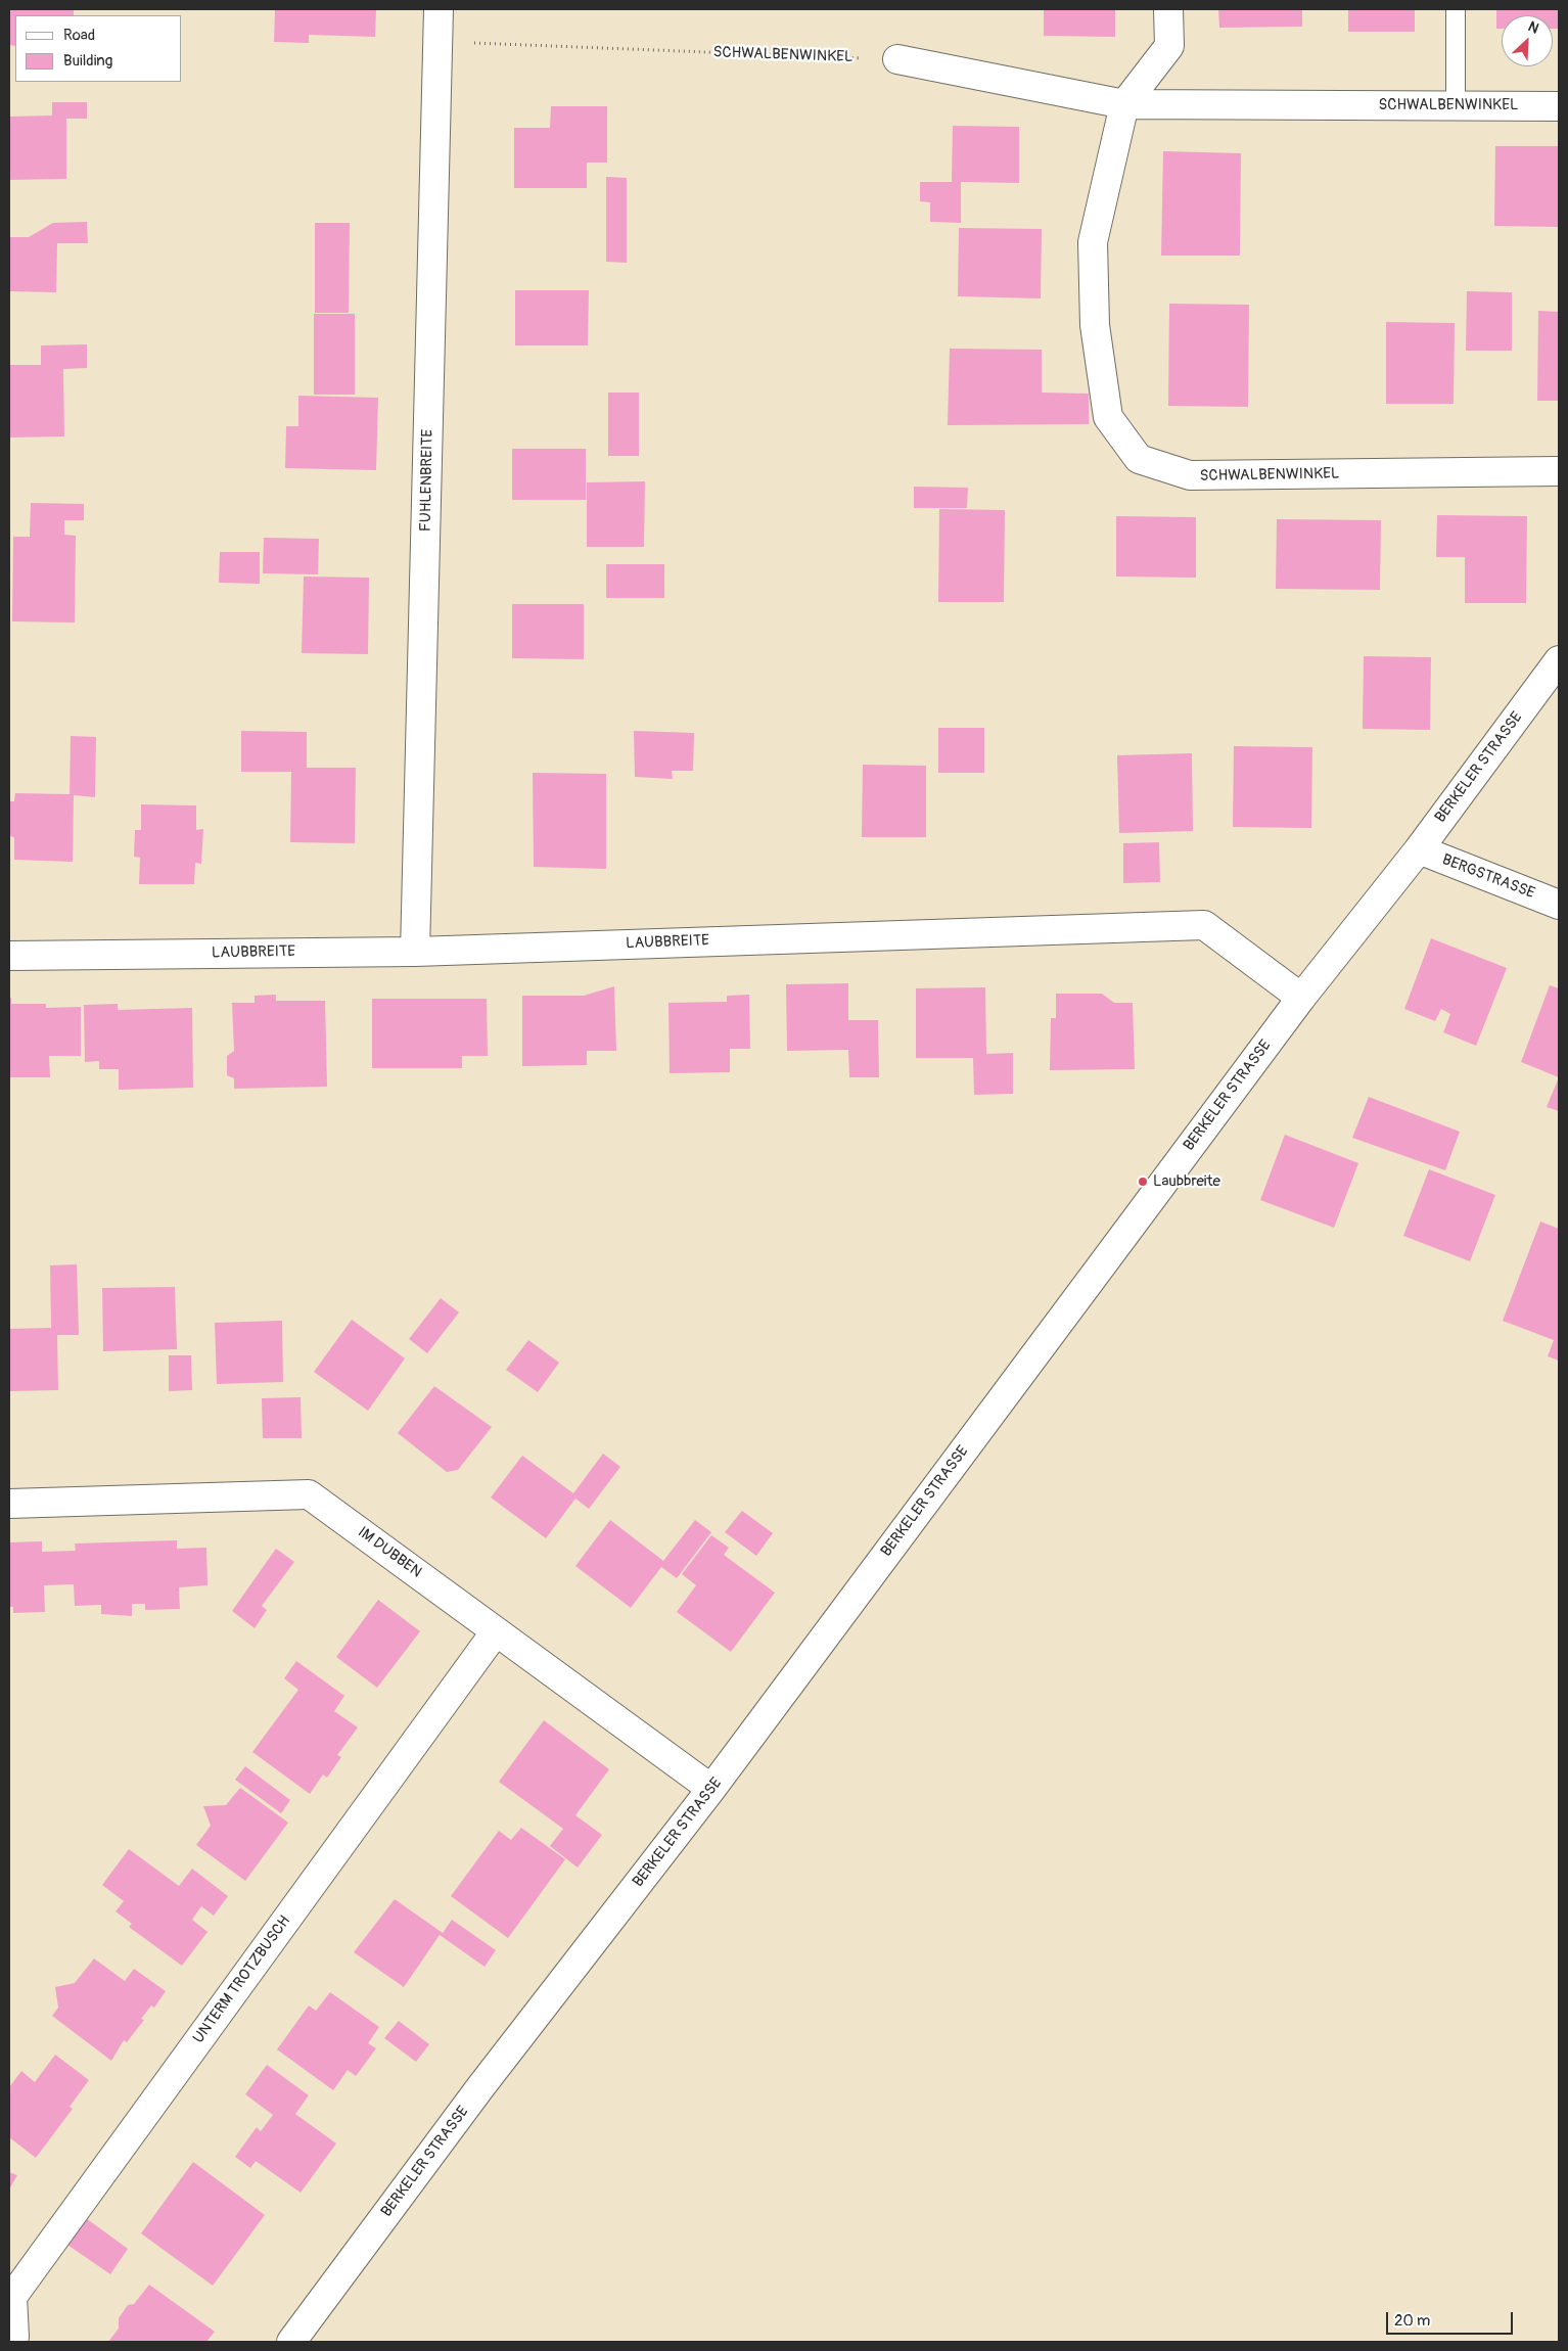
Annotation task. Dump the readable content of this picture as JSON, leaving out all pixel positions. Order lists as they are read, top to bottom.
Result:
{
  "streets": {
    "street": [
      "SCHWALBENWINKEL",
      "FUHLENBREITE",
      "BERKELER STRASSE",
      "BERGSTRASSE",
      "LAUBBREITE",
      "IM DUBBEN",
      "UNTERM TROTZBUSCH"
    ]
  },
  "crossings": [
    ["SCHWALBENWINKEL", "FUHLENBREITE"],
    ["FUHLENBREITE", "LAUBBREITE"],
    ["BERKELER STRASSE", "BERGSTRASSE"],
    ["BERKELER STRASSE", "LAUBBREITE"],
    ["BERKELER STRASSE", "IM DUBBEN"],
    ["IM DUBBEN", "UNTERM TROTZBUSCH"]
  ],
  "places": ["Laubbreite"],
  "legend": ["Road", "Building"],
  "scale_bar": "20 m",
  "north": "top right"
}
